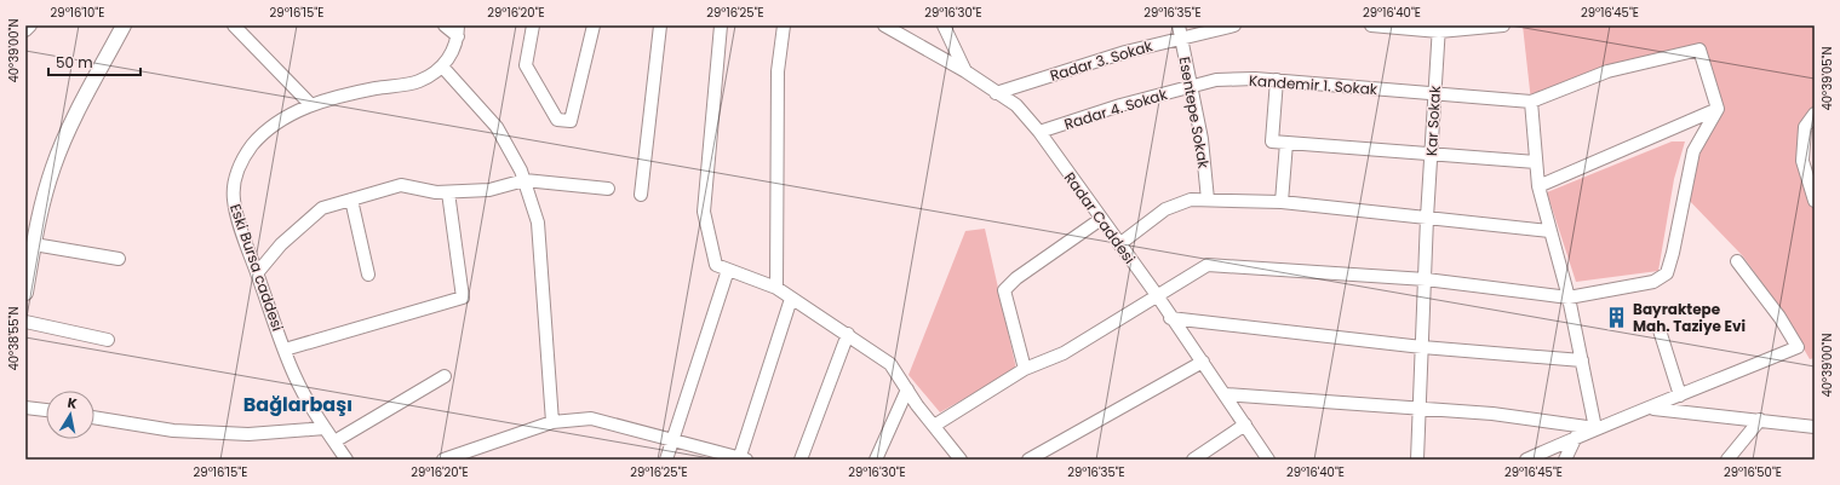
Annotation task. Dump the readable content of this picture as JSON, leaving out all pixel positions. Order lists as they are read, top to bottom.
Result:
{
  "streets": {
    "street": [
      "Radar 3. Sokak",
      "Kandemir 1. Sokak",
      "Radar 4. Sokak",
      "Esentepe Sokak",
      "Kar Sokak",
      "Radar Caddesi",
      "Eski Bursa caddesi"
    ]
  },
  "crossings": [
    ["Radar 3. Sokak", "Esentepe Sokak"],
    ["Radar 3. Sokak", "Radar Caddesi"],
    ["Kandemir 1. Sokak", "Radar 4. Sokak"],
    ["Kandemir 1. Sokak", "Esentepe Sokak"],
    ["Kandemir 1. Sokak", "Kar Sokak"],
    ["Radar 4. Sokak", "Esentepe Sokak"],
    ["Radar 4. Sokak", "Radar Caddesi"]
  ],
  "districts": ["Bağlarbaşı"],
  "places": {
    "building": ["Bayraktepe Mah. Taziye Evi"]
  },
  "scale_bar": "50 m",
  "north": "top",
  "coordinates": [
    "29°16'10\"E",
    "29°16'15\"E",
    "29°16'20\"E",
    "29°16'25\"E",
    "29°16'30\"E",
    "29°16'35\"E",
    "29°16'40\"E",
    "29°16'45\"E",
    "40°39'00\"N",
    "40°39'05\"N",
    "40°38'55\"N",
    "29°16'50\"E"
  ]
}
